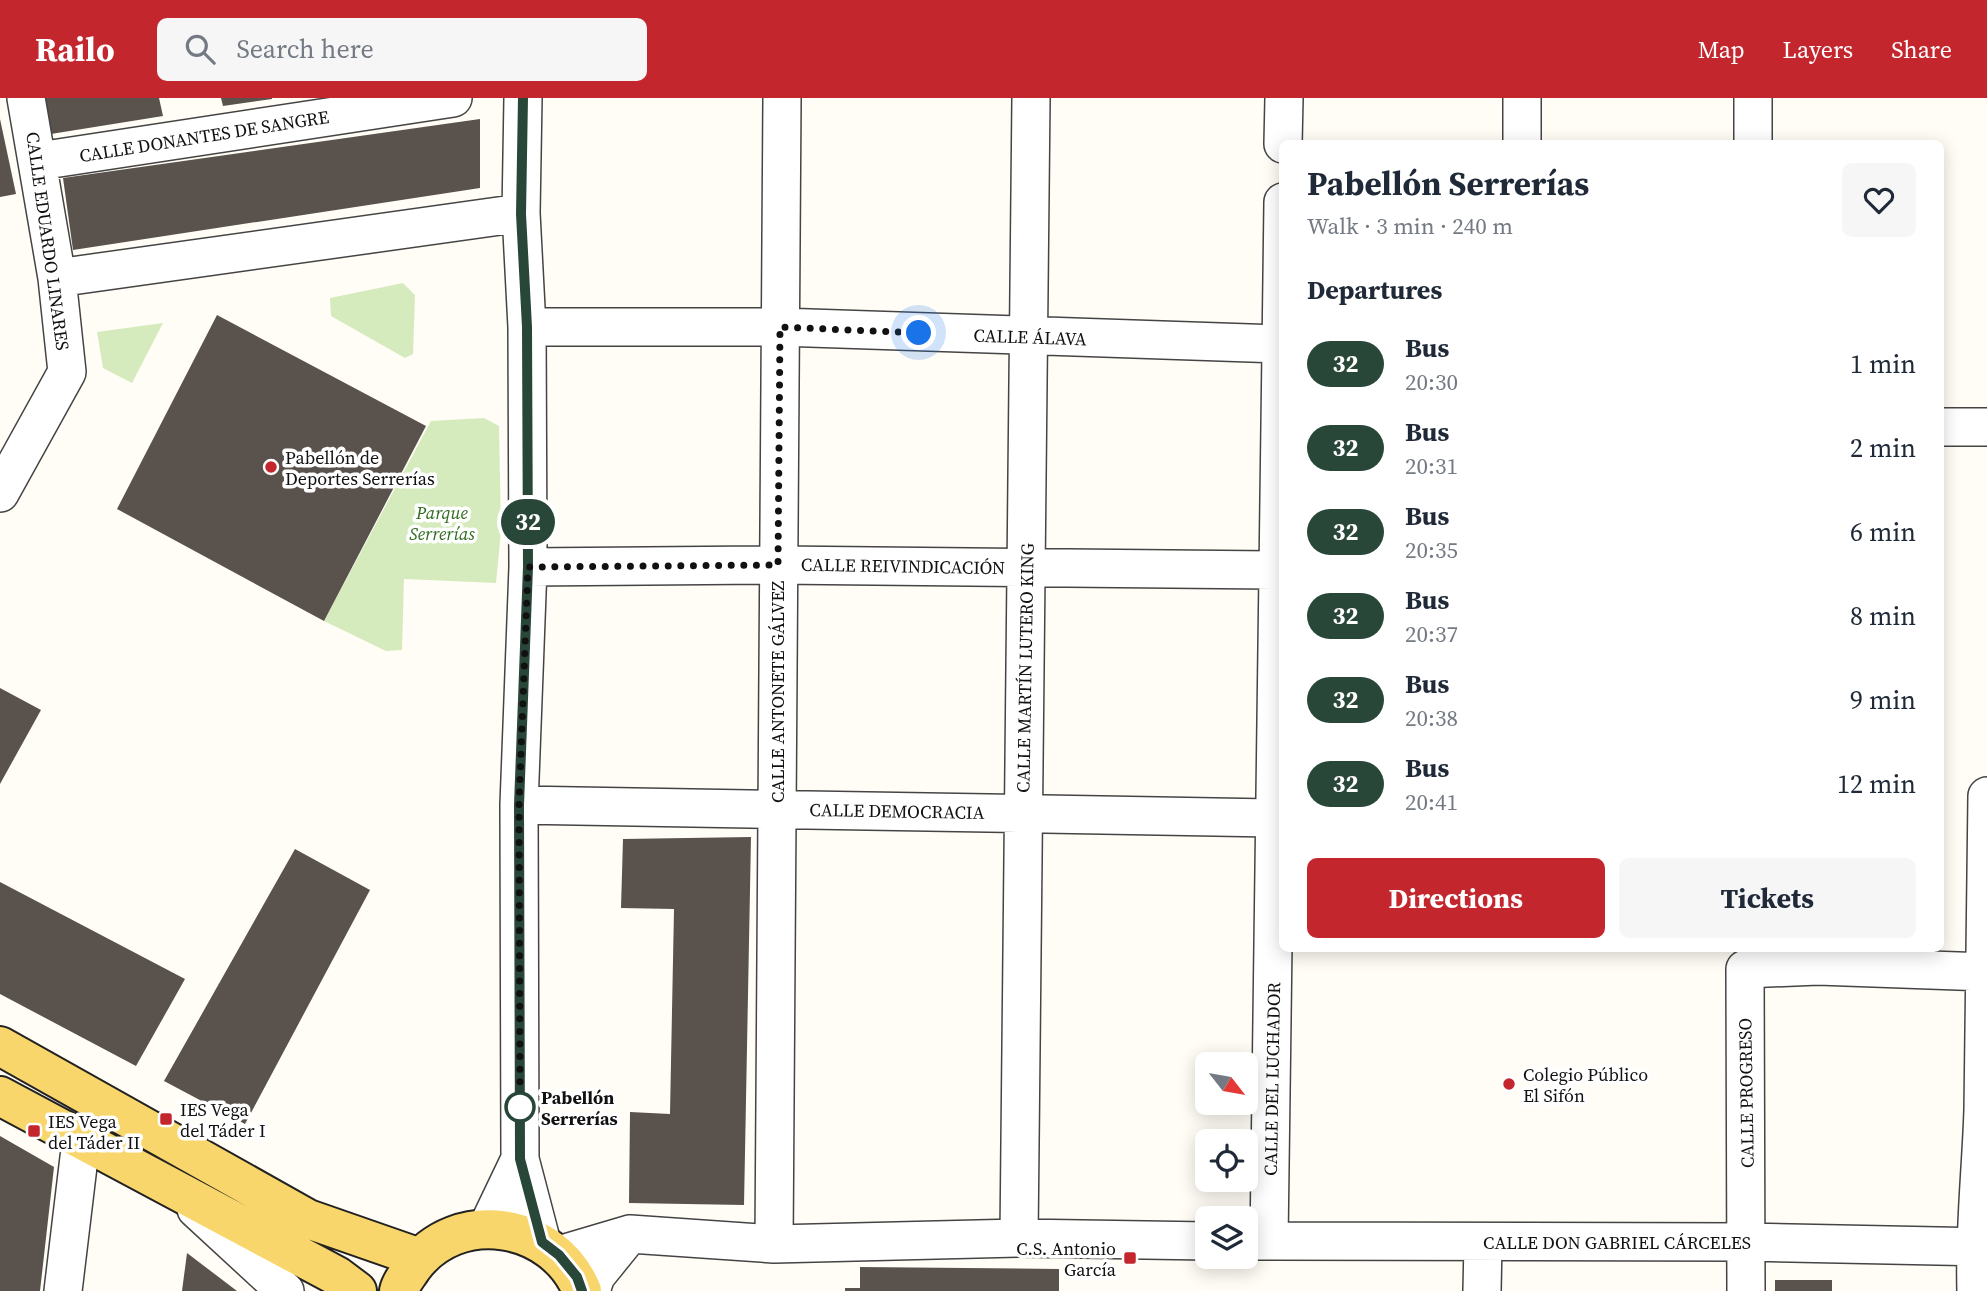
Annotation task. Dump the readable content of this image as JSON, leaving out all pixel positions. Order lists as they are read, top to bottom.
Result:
{
  "streets": {
    "street": [
      "CALLE DONANTES DE SANGRE",
      "CALLE EDUARDO LINARES",
      "CALLE ÁLAVA",
      "CALLE REIVINDICACIÓN",
      "CALLE MARTÍN LUTERO KING",
      "CALLE ANTONETE GÁLVEZ",
      "CALLE DEMOCRACIA",
      "CALLE DEL LUCHADOR",
      "CALLE PROGRESO",
      "CALLE DON GABRIEL CÁRCELES"
    ]
  },
  "crossings": [
    ["CALLE DONANTES DE SANGRE", "CALLE EDUARDO LINARES"],
    ["CALLE ÁLAVA", "CALLE MARTÍN LUTERO KING"],
    ["CALLE ÁLAVA", "CALLE ANTONETE GÁLVEZ"],
    ["CALLE REIVINDICACIÓN", "CALLE MARTÍN LUTERO KING"],
    ["CALLE REIVINDICACIÓN", "CALLE ANTONETE GÁLVEZ"],
    ["CALLE REIVINDICACIÓN", "CALLE DEL LUCHADOR"],
    ["CALLE MARTÍN LUTERO KING", "CALLE DEMOCRACIA"],
    ["CALLE ANTONETE GÁLVEZ", "CALLE DEMOCRACIA"],
    ["CALLE DEMOCRACIA", "CALLE DEL LUCHADOR"],
    ["CALLE DEL LUCHADOR", "CALLE DON GABRIEL CÁRCELES"],
    ["CALLE PROGRESO", "CALLE DON GABRIEL CÁRCELES"]
  ],
  "parks": ["Parque Serrerías"],
  "places": {
    "other": ["Pabellón de Deportes Serrerías", "Colegio Público El Sifón", "Pabellón Serrerías"],
    "transit": ["IES Vega del Táder I", "IES Vega del Táder II", "C.S. Antonio García"]
  },
  "lines": ["bus line 32"],
  "north": "bottom right",
  "page": {
    "header": "Railo",
    "search": "Search here",
    "nav": ["Map", "Layers", "Share"],
    "on_map": "32",
    "heading": [
      ["Pabellón Serrerías", "Walk · 3 min · 240 m"],
      "Departures"
    ],
    "list": [
      {
        "mark": "32",
        "name": "Bus",
        "note": "20:30",
        "value": "1 min"
      },
      {
        "mark": "32",
        "name": "Bus",
        "note": "20:31",
        "value": "2 min"
      },
      {
        "mark": "32",
        "name": "Bus",
        "note": "20:35",
        "value": "6 min"
      },
      {
        "mark": "32",
        "name": "Bus",
        "note": "20:37",
        "value": "8 min"
      },
      {
        "mark": "32",
        "name": "Bus",
        "note": "20:38",
        "value": "9 min"
      },
      {
        "mark": "32",
        "name": "Bus",
        "note": "20:41",
        "value": "12 min"
      }
    ],
    "buttons": ["Directions", "Tickets"]
  }
}
